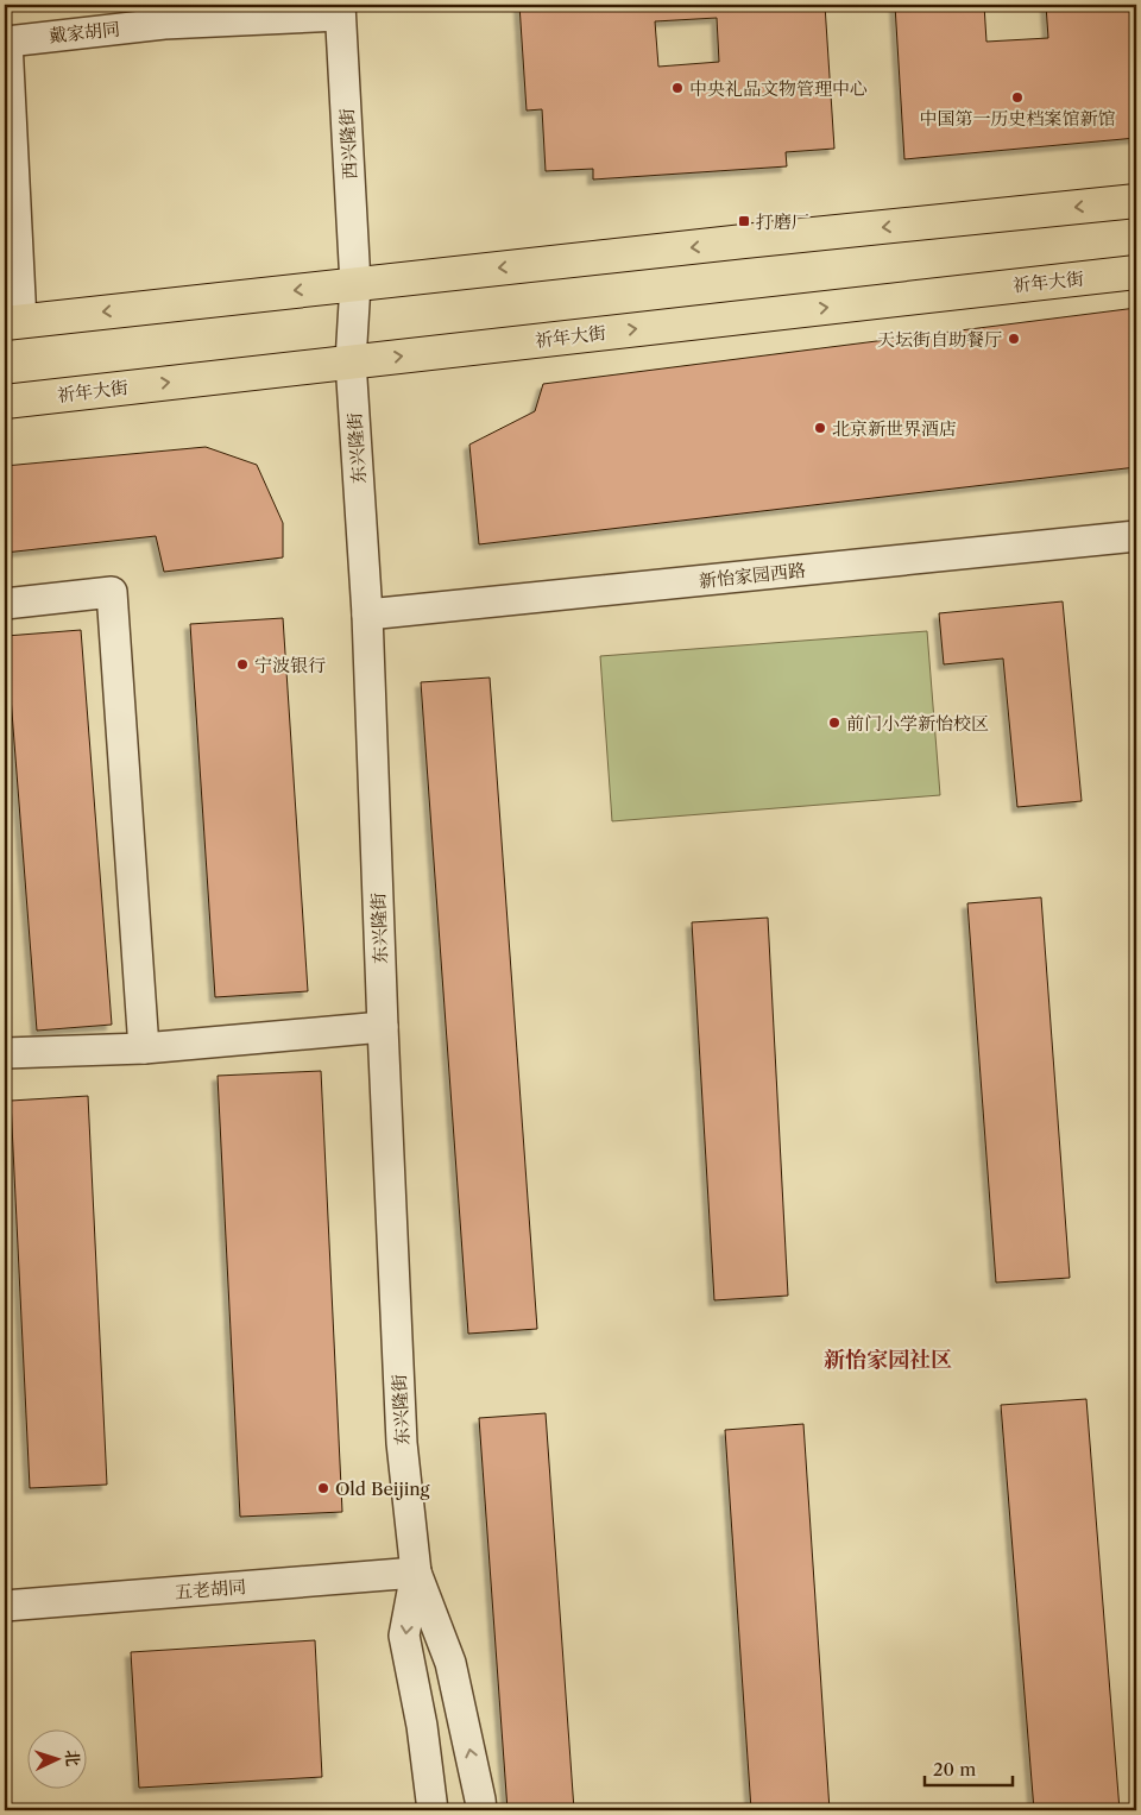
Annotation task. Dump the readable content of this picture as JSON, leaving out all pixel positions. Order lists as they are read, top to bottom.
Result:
{
  "streets": {
    "main road": ["祈年大街"],
    "street": [
      "戴家胡同",
      "西兴隆街",
      "东兴隆街",
      "新怡家园西路",
      "五老胡同"
    ]
  },
  "crossings": [
    ["戴家胡同", "西兴隆街"],
    ["西兴隆街", "东兴隆街"],
    ["祈年大街", "东兴隆街"],
    ["东兴隆街", "新怡家园西路"],
    ["东兴隆街", "五老胡同"]
  ],
  "districts": ["新怡家园社区"],
  "places": {
    "other": [
      "中央礼品文物管理中心",
      "中国第一历史档案馆新馆",
      "天坛街自助餐厅",
      "北京新世界酒店",
      "宁波银行",
      "前门小学新怡校区",
      "Old Beijing"
    ],
    "transit": ["打磨厂"]
  },
  "scale_bar": "20 m",
  "north": "right"
}
